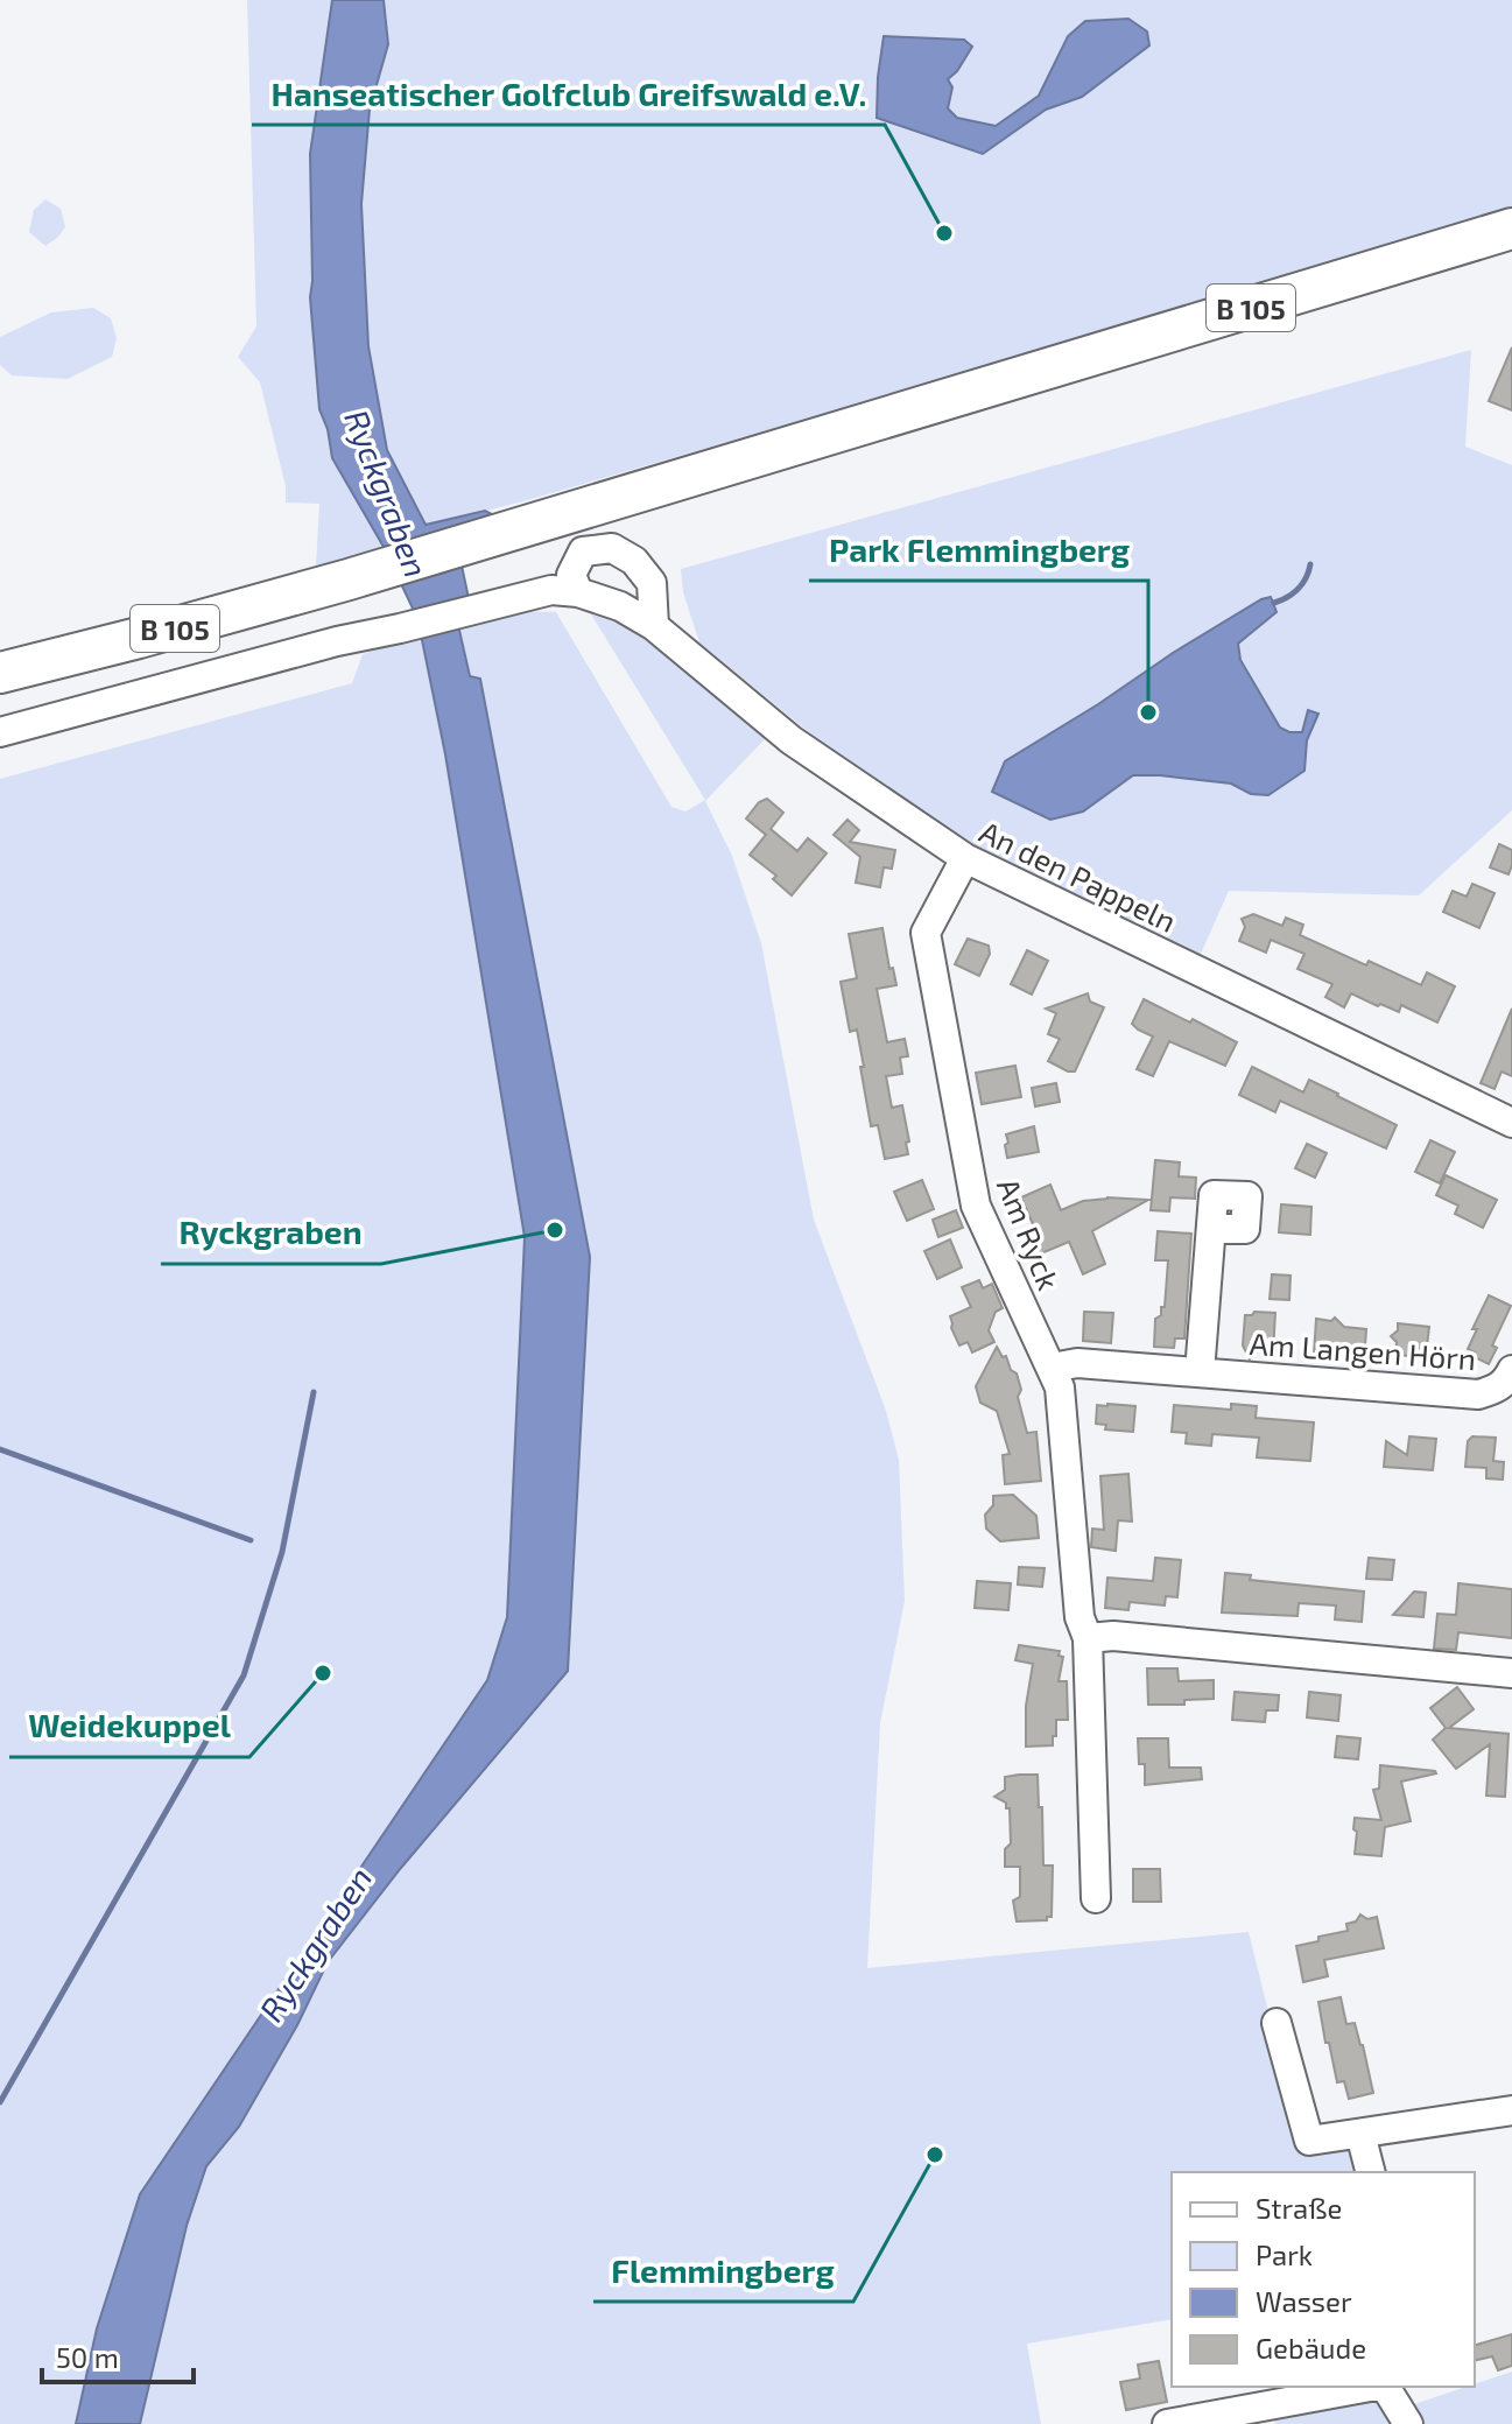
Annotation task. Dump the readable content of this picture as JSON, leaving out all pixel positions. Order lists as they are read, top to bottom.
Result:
{
  "streets": {
    "highway": ["B 105"],
    "street": ["An den Pappeln", "Am Ryck", "Am Langen Hörn"]
  },
  "crossings": [
    ["An den Pappeln", "Am Ryck"],
    ["Am Ryck", "Am Langen Hörn"]
  ],
  "water": ["Ryckgraben"],
  "places": [
    "Hanseatischer Golfclub Greifswald e.V.",
    "Park Flemmingberg",
    "Ryckgraben",
    "Weidekuppel",
    "Flemmingberg"
  ],
  "legend": [
    "Straße",
    "Park",
    "Wasser",
    "Gebäude"
  ],
  "scale_bar": "50 m"
}
